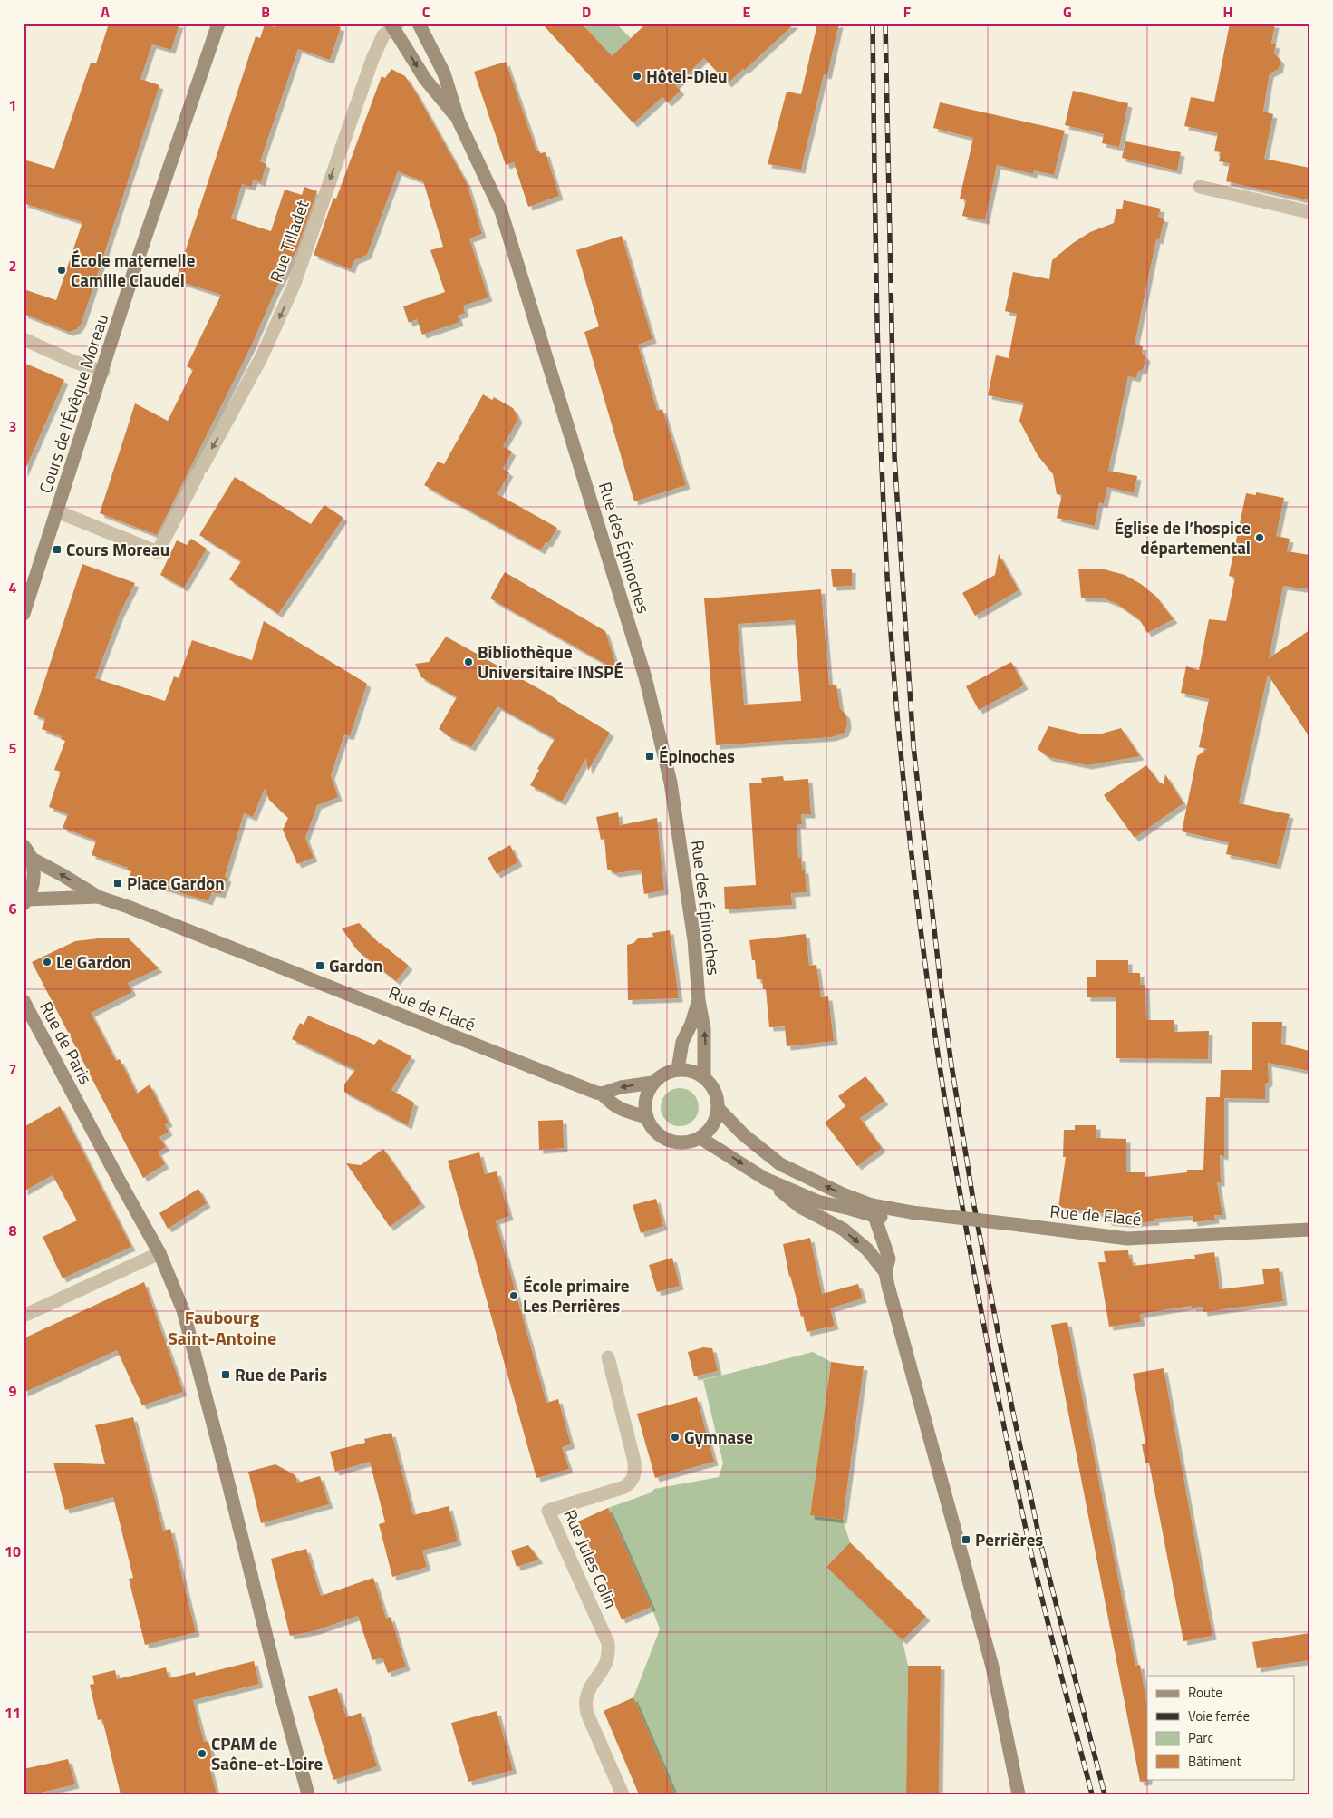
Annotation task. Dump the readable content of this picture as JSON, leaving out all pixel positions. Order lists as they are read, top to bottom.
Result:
{
  "streets": {
    "street": [
      "Rue Tilladet",
      "Cours de l'Évêque Moreau",
      "Rue des Épinoches",
      "Rue de Flacé",
      "Rue de Paris",
      "Rue Jules Colin"
    ]
  },
  "crossings": [
    ["Rue Tilladet", "Cours de l'Évêque Moreau"],
    ["Rue Tilladet", "Rue des Épinoches"],
    ["Rue des Épinoches", "Rue de Flacé"]
  ],
  "one_way": ["Rue Tilladet"],
  "districts": ["Faubourg Saint-Antoine"],
  "places": {
    "other": [
      "Hôtel-Dieu",
      "École maternelle Camille Claudel",
      "Église de l’hospice départemental",
      "Bibliothèque Universitaire INSPÉ",
      "Le Gardon",
      "École primaire Les Perrières",
      "Gymnase",
      "CPAM de Saône-et-Loire"
    ],
    "transit": [
      "Cours Moreau",
      "Épinoches",
      "Place Gardon",
      "Gardon",
      "Rue de Paris",
      "Perrières"
    ]
  },
  "legend": [
    "Route",
    "Voie ferrée",
    "Parc",
    "Bâtiment"
  ],
  "grid": {
    "columns": [
      "A",
      "B",
      "C",
      "D",
      "E",
      "F",
      "G",
      "H"
    ],
    "rows": [
      "1",
      "2",
      "3",
      "4",
      "5",
      "6",
      "7",
      "8",
      "9",
      "10",
      "11"
    ]
  }
}
